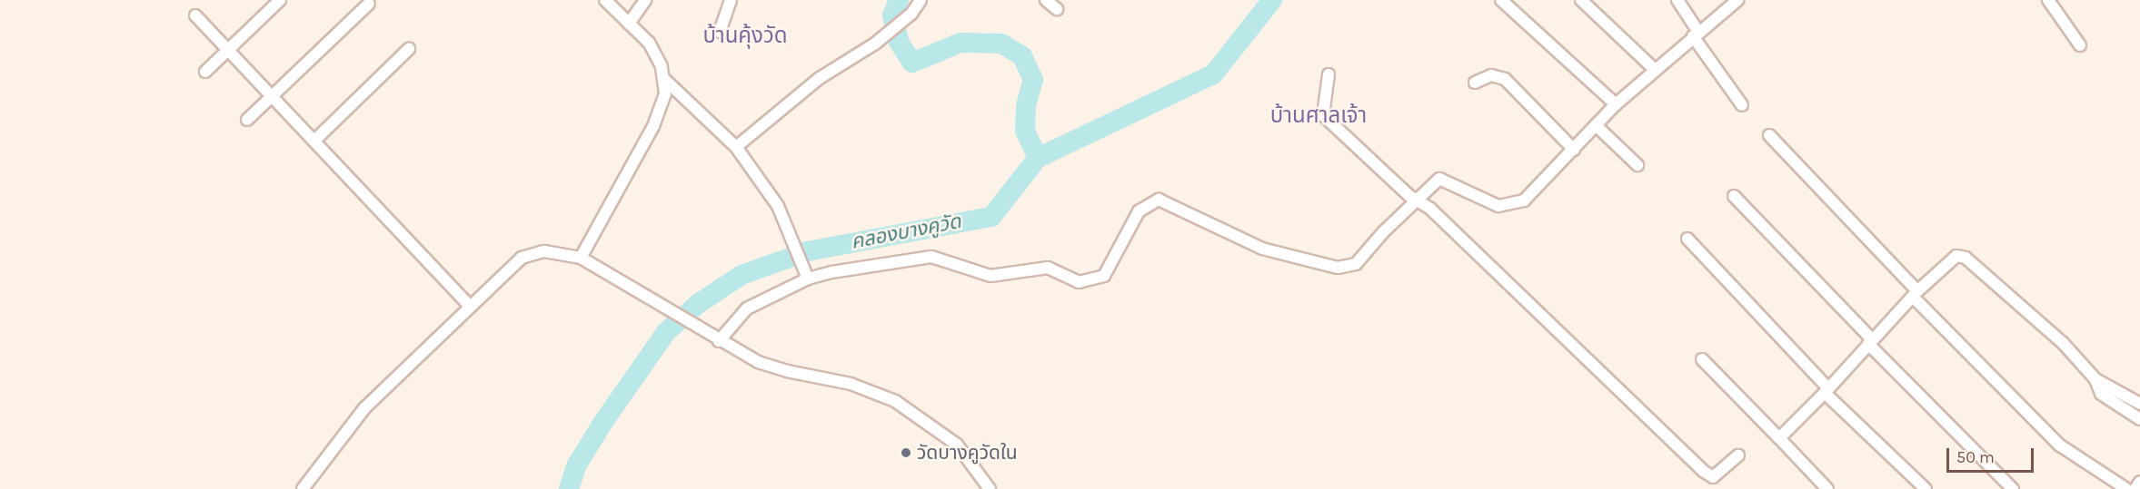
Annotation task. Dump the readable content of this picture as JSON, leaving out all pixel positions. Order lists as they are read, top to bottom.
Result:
{
  "districts": ["บ้านคุ้งวัด", "บ้านศาลเจ้า"],
  "water": ["คลองบางคูวัด"],
  "places": ["วัดบางคูวัดใน"],
  "scale_bar": "50 m"
}
